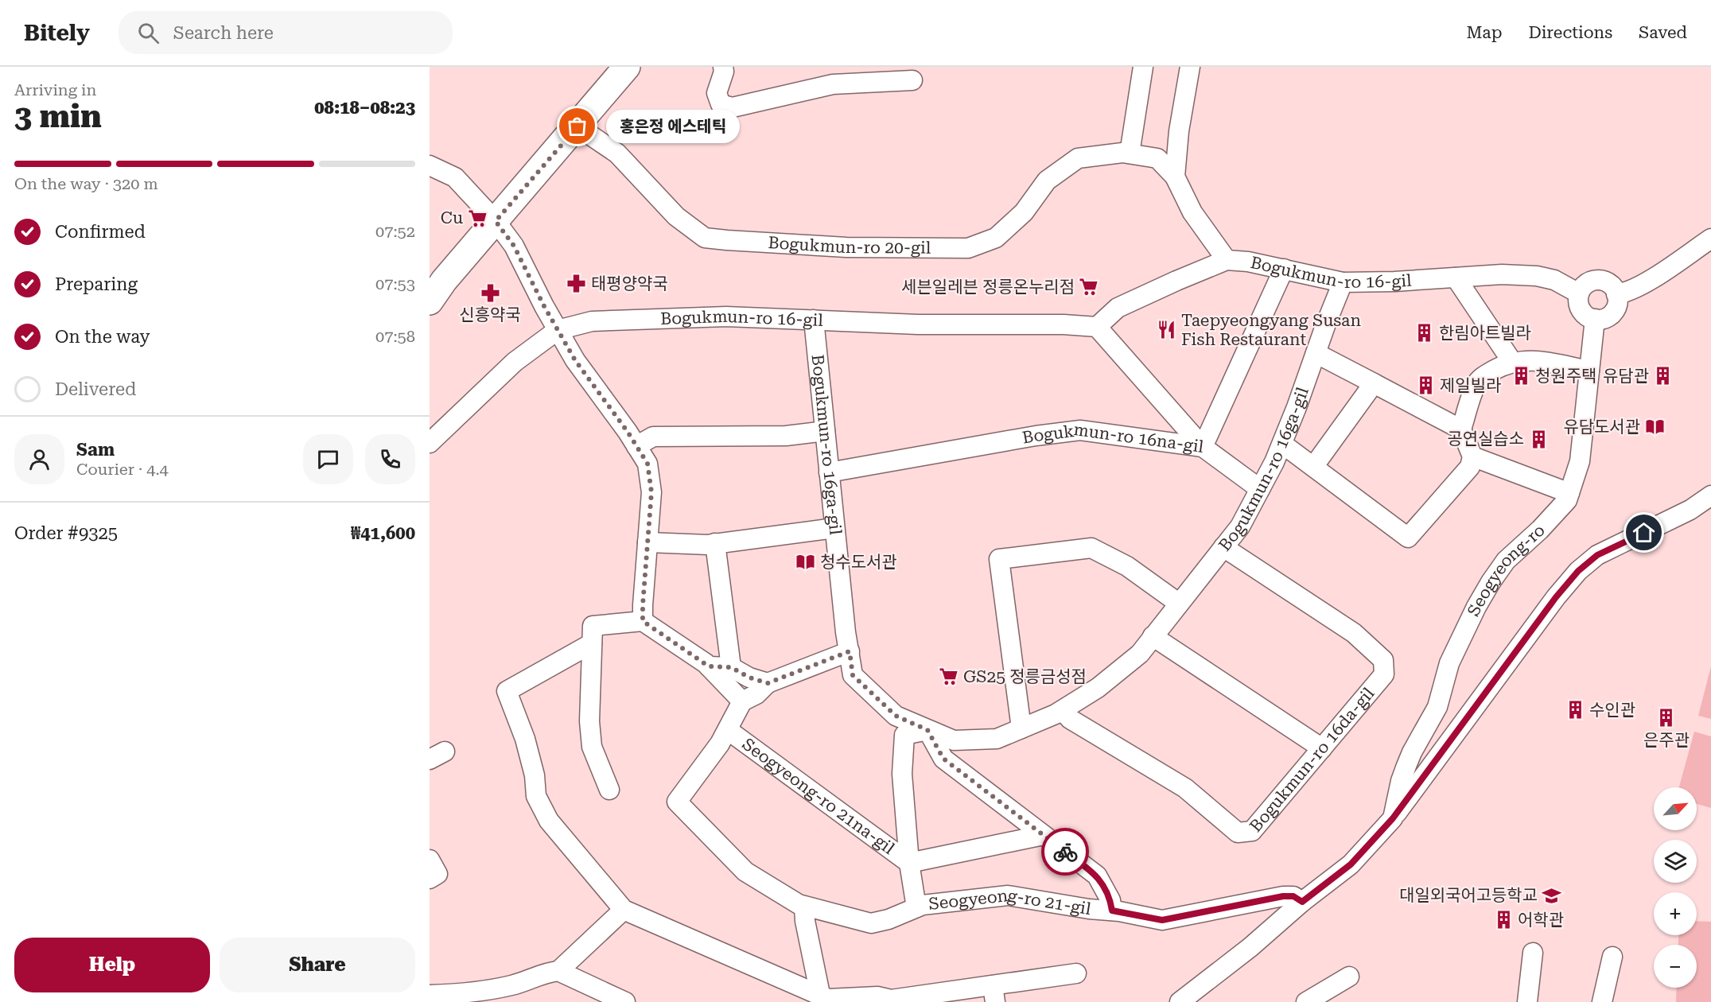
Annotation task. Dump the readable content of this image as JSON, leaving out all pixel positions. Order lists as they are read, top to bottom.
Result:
{
  "streets": {
    "street": [
      "Bogukmun-ro 20-gil",
      "Bogukmun-ro 16-gil",
      "Bogukmun-ro 16na-gil",
      "Bogukmun-ro 16ga-gil",
      "Seogyeong-ro",
      "Bogukmun-ro 16da-gil",
      "Seogyeong-ro 21na-gil",
      "Seogyeong-ro 21-gil"
    ]
  },
  "crossings": [
    ["Bogukmun-ro 16-gil", "Bogukmun-ro 16na-gil"],
    ["Bogukmun-ro 16-gil", "Bogukmun-ro 16ga-gil"],
    ["Bogukmun-ro 16-gil", "Seogyeong-ro"],
    ["Bogukmun-ro 16na-gil", "Bogukmun-ro 16ga-gil"],
    ["Bogukmun-ro 16ga-gil", "Bogukmun-ro 16da-gil"],
    ["Seogyeong-ro 21na-gil", "Seogyeong-ro 21-gil"]
  ],
  "places": {
    "other": ["홍은정 에스테틱"],
    "supermarket": ["Cu", "세븐일레븐 정릉온누리점", "GS25 정릉금성점"],
    "pharmacy": ["태평양약국", "신흥약국"],
    "restaurant": ["Taepyeongyang Susan Fish Restaurant"],
    "building": [
      "한림아트빌라",
      "청원주택",
      "유담관",
      "제일빌라",
      "공연실습소",
      "수인관",
      "은주관",
      "어학관"
    ],
    "library": ["유담도서관", "청수도서관"],
    "school or university": ["대일외국어고등학교"]
  },
  "north": "top right",
  "page": {
    "header": "Bitely",
    "search": "Search here",
    "nav": ["Map", "Directions", "Saved"],
    "heading": ["3 min", "Arriving in", "08:18–08:23"],
    "panel": [
      "Sam",
      "Courier · 4.4",
      "Order #9325",
      "₩41,600"
    ],
    "bubble": "홍은정 에스테틱",
    "bar": "On the way · 320 m",
    "list": [
      ["Confirmed", "07:52"],
      ["Preparing", "07:53"],
      ["On the way", "07:58"],
      "Delivered"
    ],
    "map_buttons": ["+", "−"],
    "buttons": ["Help", "Share"]
  }
}
